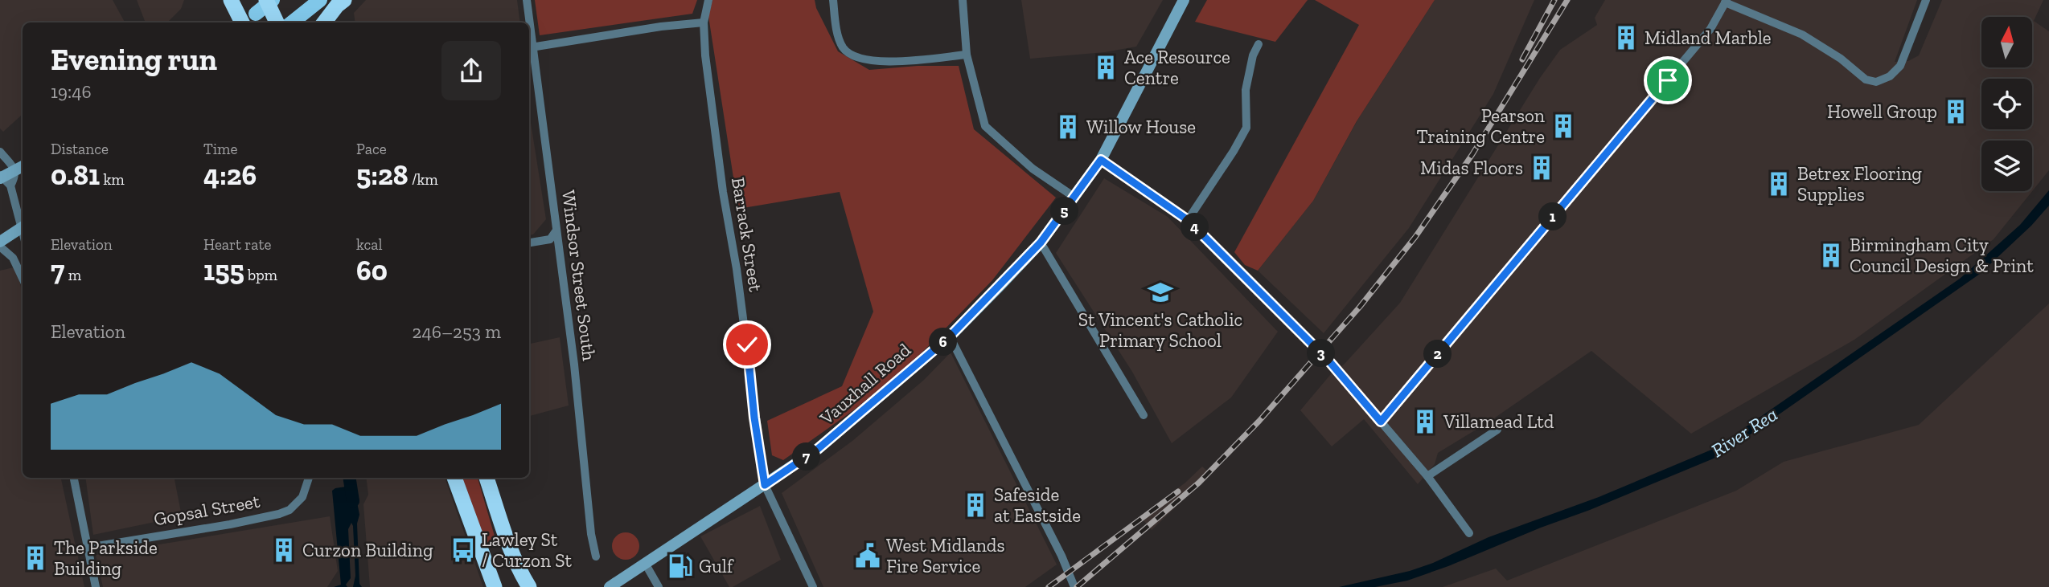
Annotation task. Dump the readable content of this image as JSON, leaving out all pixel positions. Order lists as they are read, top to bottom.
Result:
{
  "streets": {
    "main road": ["Vauxhall Road"],
    "street": ["Barrack Street", "Windsor Street South", "Gopsal Street"]
  },
  "crossings": [
    ["Barrack Street", "Vauxhall Road"]
  ],
  "water": ["River Rea"],
  "places": {
    "building": [
      "Midland Marble",
      "Ace Resource Centre",
      "Howell Group",
      "Pearson Training Centre",
      "Willow House",
      "Midas Floors",
      "Betrex Flooring Supplies",
      "Birmingham City Council Design & Print",
      "Villamead Ltd",
      "Safeside at Eastside",
      "Curzon Building",
      "The Parkside Building"
    ],
    "school or university": ["St Vincent's Catholic Primary School"],
    "bus stop": ["Lawley St / Curzon St"],
    "public building": ["West Midlands Fire Service"],
    "fuel station": ["Gulf"]
  },
  "north": "top",
  "page": {
    "heading": ["Evening run", "19:46"],
    "stats": [
      ["Distance", "0.81 km"],
      ["Time", "4:26"],
      ["Pace", "5:28 /km"],
      ["Elevation", "7 m"],
      ["Heart rate", "155 bpm"],
      ["kcal", "60"]
    ],
    "pins": [
      "5",
      "1",
      "4",
      "6",
      "3",
      "2",
      "7"
    ],
    "chart": ["Elevation", "246–253 m"]
  }
}
